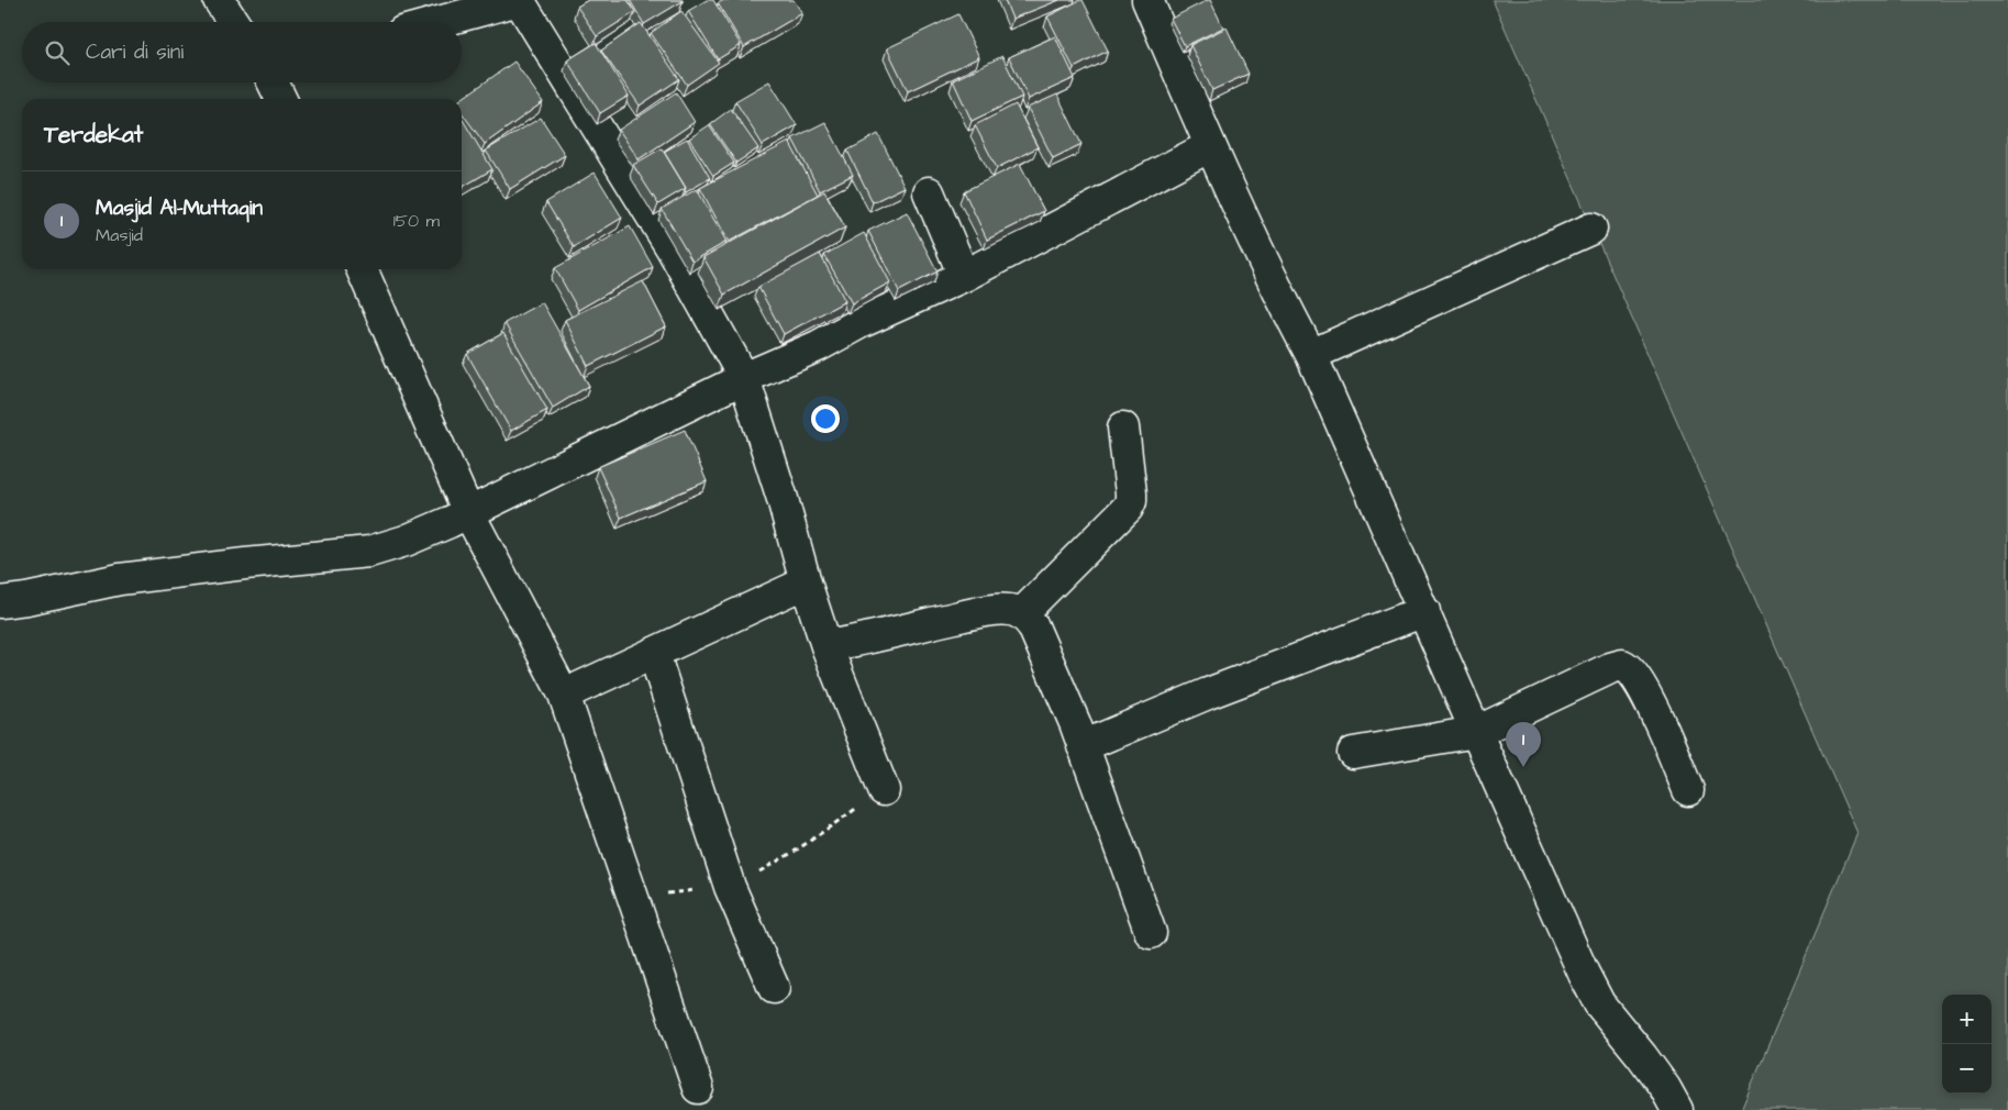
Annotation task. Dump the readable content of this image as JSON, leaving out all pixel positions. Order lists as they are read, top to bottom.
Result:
{
  "page": {
    "search": "Cari di sini",
    "heading": "Terdekat",
    "list": [
      {
        "mark": "1",
        "name": "Masjid Al-Muttaqin",
        "note": "Masjid",
        "value": "150 m"
      }
    ],
    "pins": "1",
    "map_buttons": ["+", "−"]
  }
}
